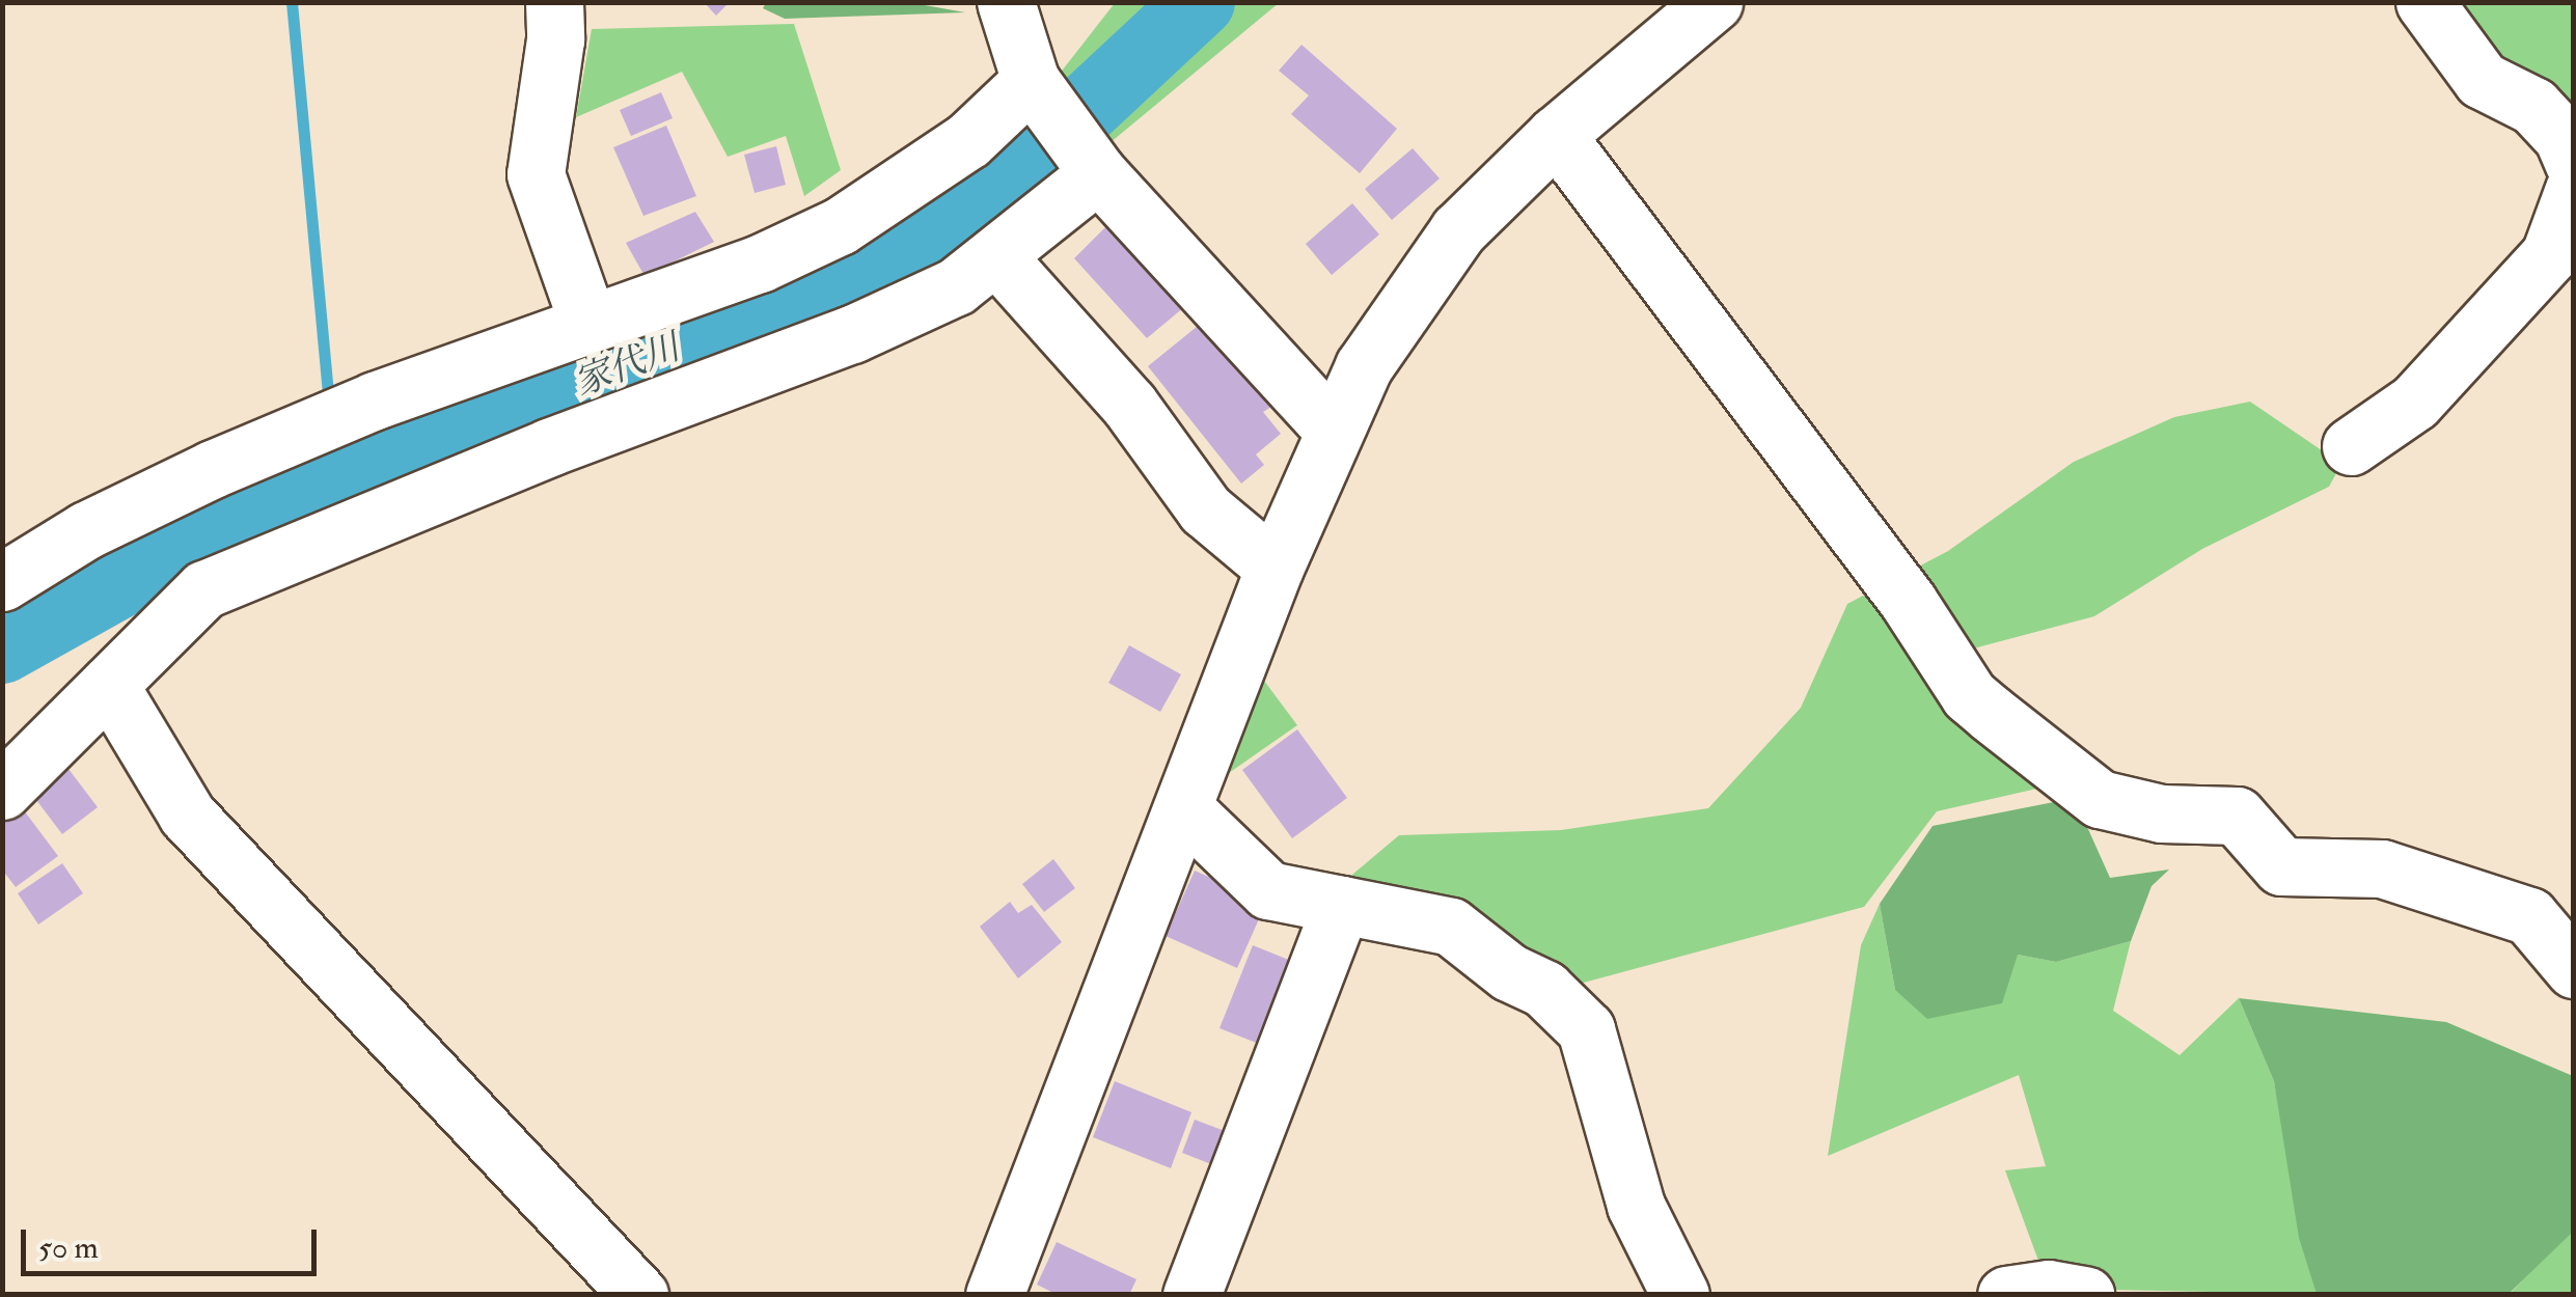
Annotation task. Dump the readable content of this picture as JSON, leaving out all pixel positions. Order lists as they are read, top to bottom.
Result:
{
  "water": ["家代川"],
  "scale_bar": "50 m"
}
